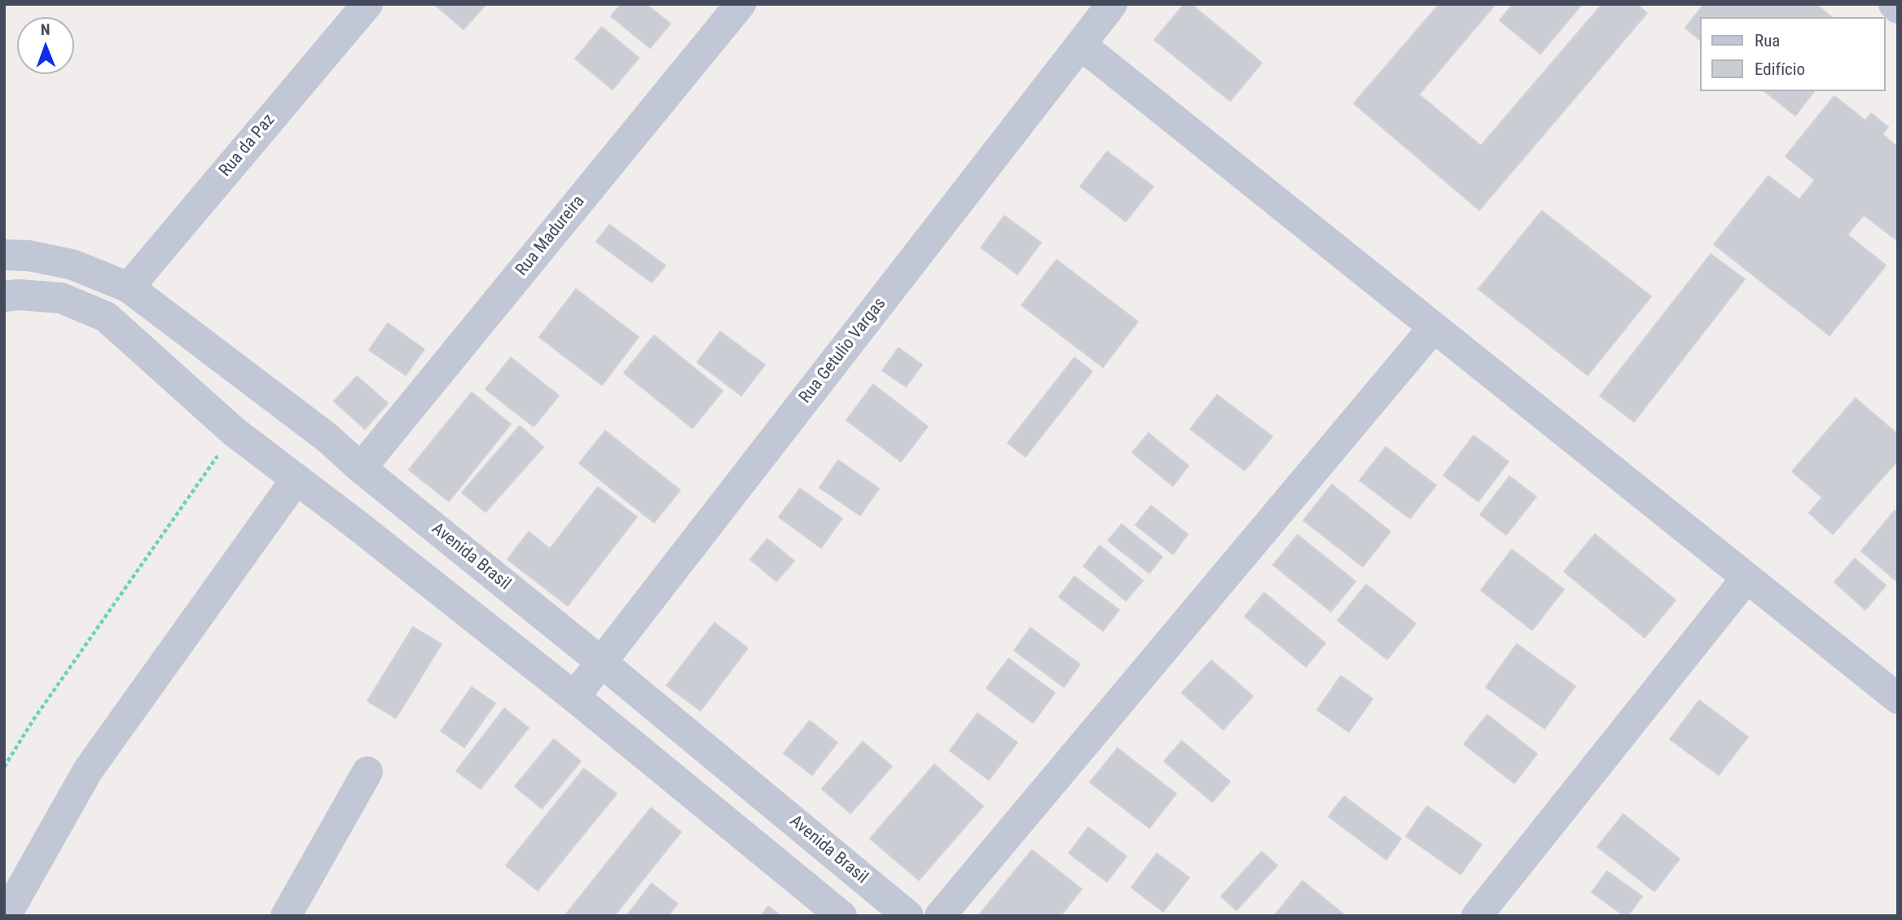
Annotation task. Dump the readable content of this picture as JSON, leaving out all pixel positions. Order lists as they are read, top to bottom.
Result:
{
  "streets": {
    "street": [
      "Rua da Paz",
      "Rua Madureira",
      "Rua Getulio Vargas",
      "Avenida Brasil"
    ]
  },
  "crossings": [
    ["Rua da Paz", "Avenida Brasil"],
    ["Rua Madureira", "Avenida Brasil"],
    ["Rua Getulio Vargas", "Avenida Brasil"]
  ],
  "legend": ["Rua", "Edifício"],
  "north": "top"
}
